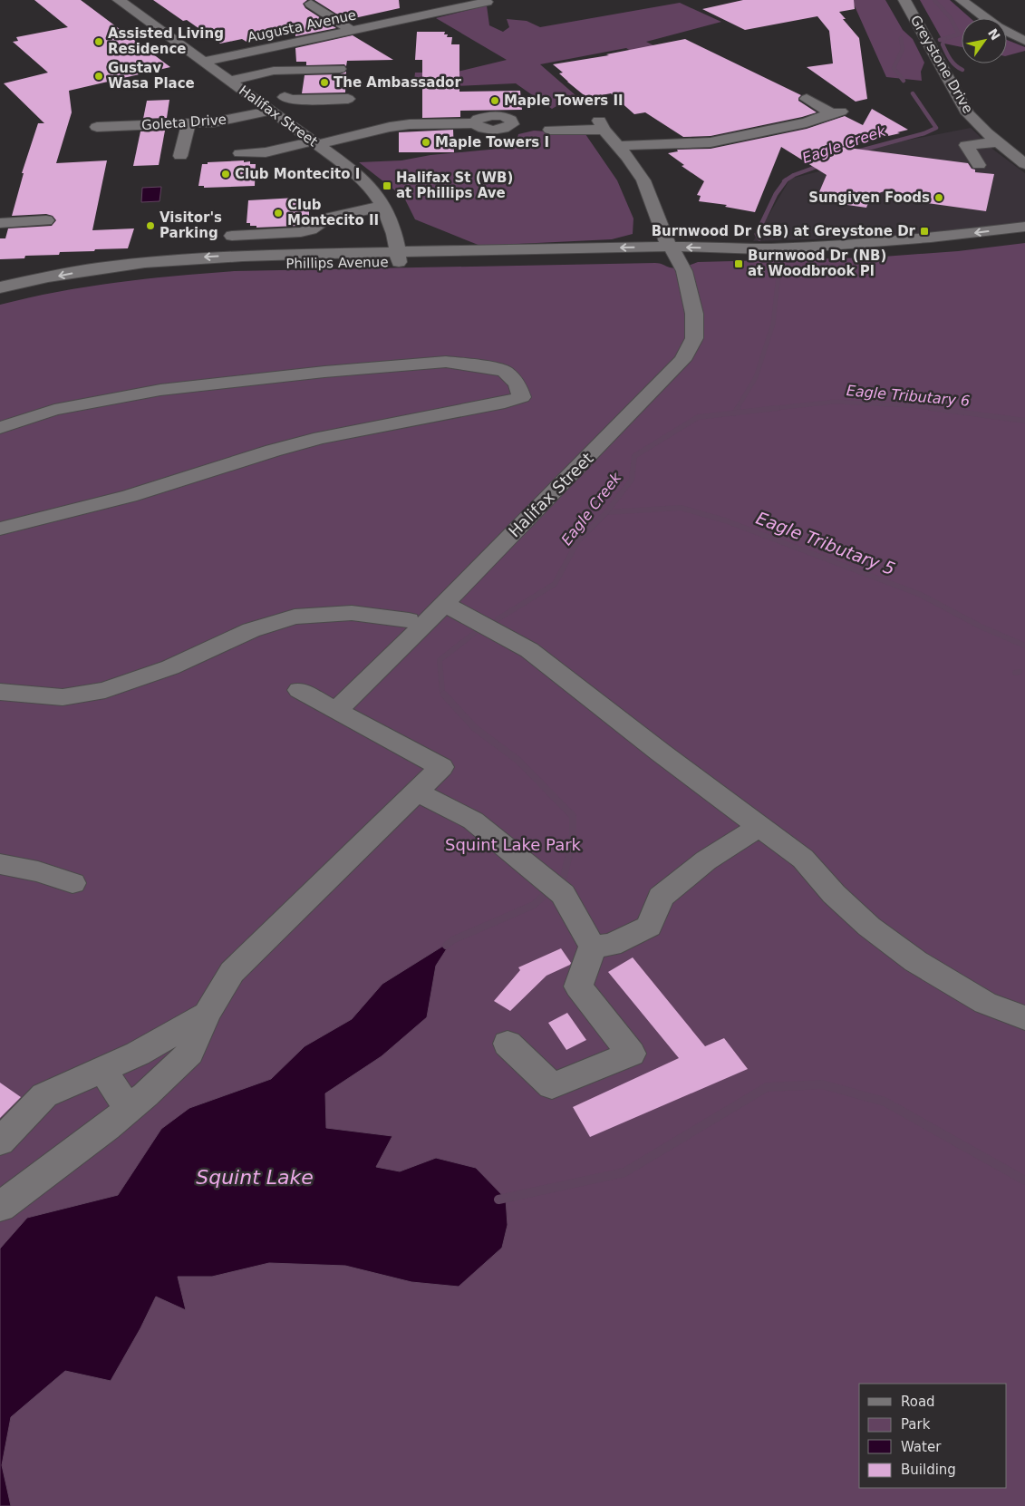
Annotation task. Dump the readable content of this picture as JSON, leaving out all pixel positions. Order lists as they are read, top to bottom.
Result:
{
  "streets": {
    "street": [
      "Augusta Avenue",
      "Greystone Drive",
      "Halifax Street",
      "Goleta Drive",
      "Phillips Avenue"
    ]
  },
  "crossings": [
    ["Augusta Avenue", "Halifax Street"],
    ["Halifax Street", "Goleta Drive"],
    ["Halifax Street", "Phillips Avenue"]
  ],
  "water": [
    "Eagle Creek",
    "Eagle Tributary 6",
    "Eagle Tributary 5",
    "Squint Lake"
  ],
  "parks": ["Squint Lake Park"],
  "places": {
    "other": [
      "Assisted Living Residence",
      "Gustav Wasa Place",
      "The Ambassador",
      "Maple Towers II",
      "Maple Towers I",
      "Club Montecito I",
      "Sungiven Foods",
      "Club Montecito II",
      "Visitor's Parking"
    ],
    "transit": ["Halifax St (WB) at Phillips Ave", "Burnwood Dr (SB) at Greystone Dr", "Burnwood Dr (NB) at Woodbrook Pl"]
  },
  "legend": [
    "Road",
    "Park",
    "Water",
    "Building"
  ],
  "north": "top right"
}
